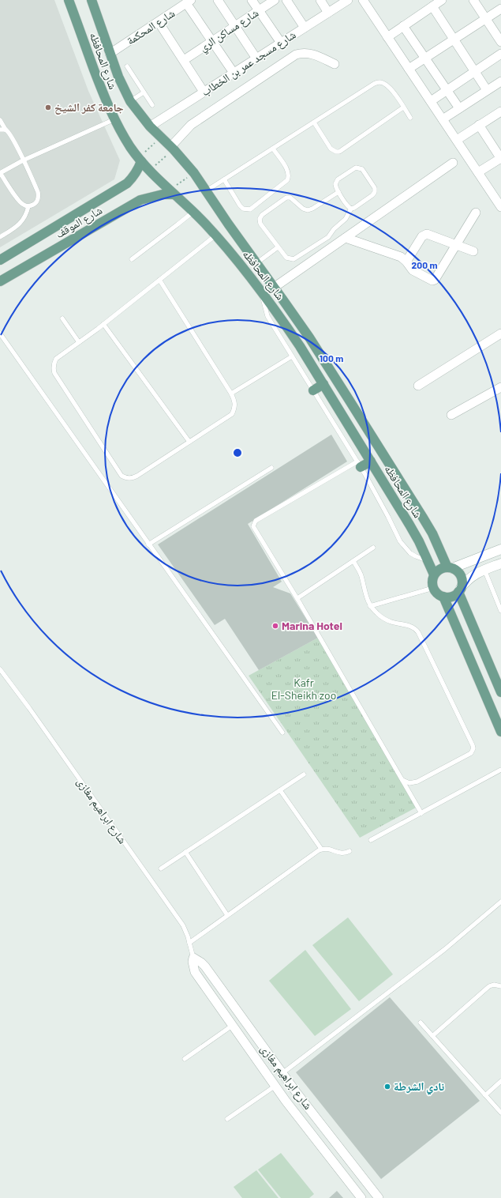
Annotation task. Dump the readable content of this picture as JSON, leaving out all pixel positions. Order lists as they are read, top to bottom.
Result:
{
  "streets": {
    "main road": ["شارع المحافظه", "شارع الموقف"],
    "street": [
      "شارع المحكمة",
      "شارع مساكن الري",
      "شارع مسجد عمر بن الخطاب",
      "شارع ابراهيم مغازى"
    ]
  },
  "crossings": [
    ["شارع المحكمة", "شارع المحافظه"],
    ["شارع المحافظه", "شارع مسجد عمر بن الخطاب"],
    ["شارع المحافظه", "شارع الموقف"]
  ],
  "parks": ["Kafr El-Sheikh zoo"],
  "places": ["جامعة كفر الشيخ", "Marina Hotel", "نادي الشرطة"],
  "rings": ["200 m", "100 m"]
}
